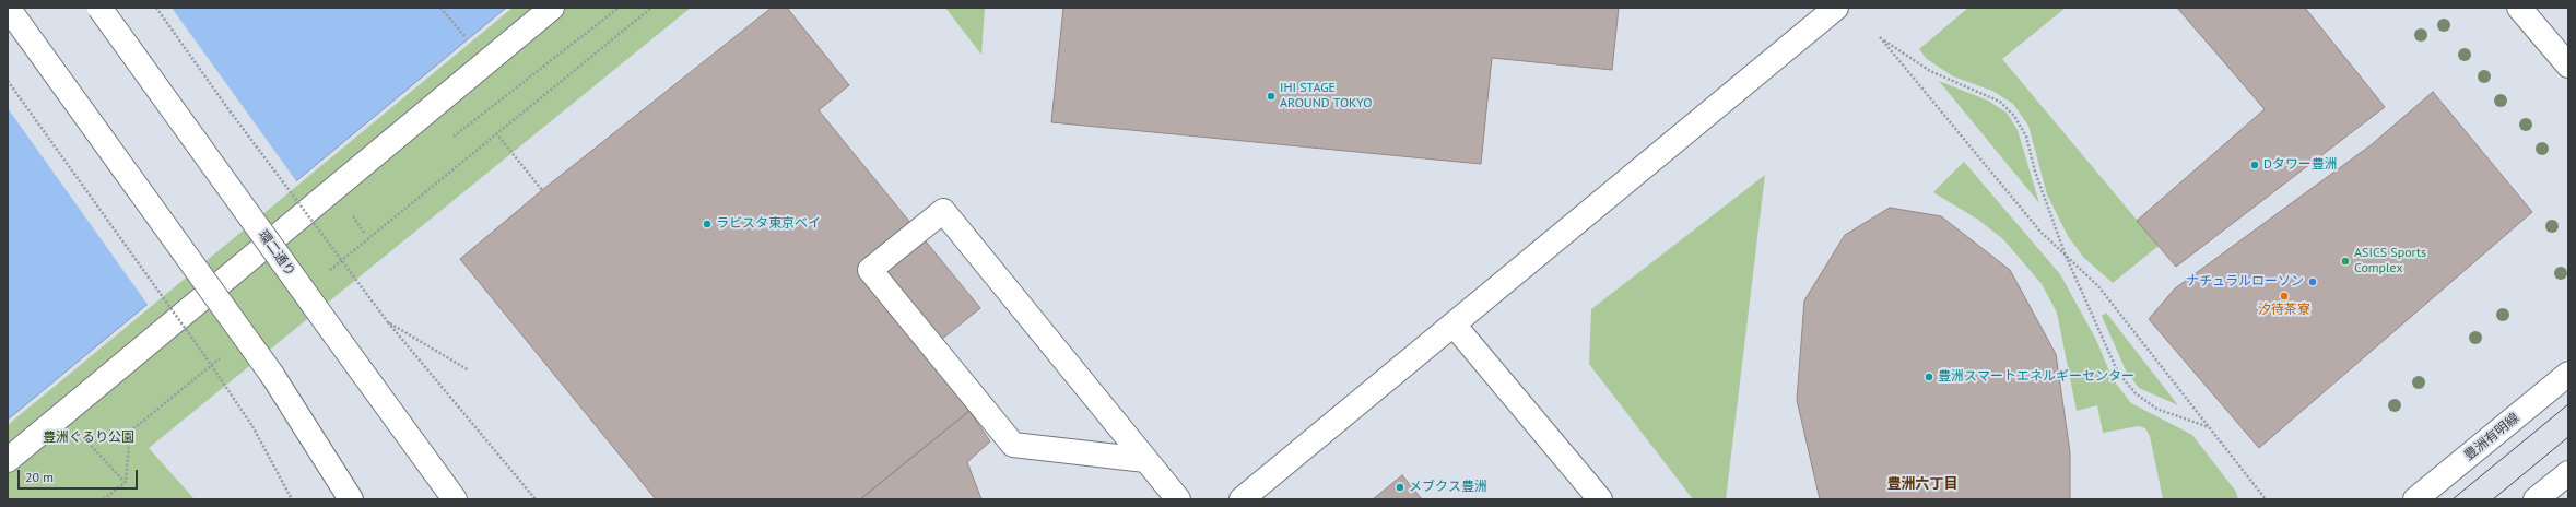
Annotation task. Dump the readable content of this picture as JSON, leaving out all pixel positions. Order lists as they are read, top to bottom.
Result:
{
  "streets": {
    "street": ["環二通り", "豊洲有明線"]
  },
  "districts": ["豊洲六丁目"],
  "parks": ["豊洲ぐるり公園"],
  "places": [
    "IHI STAGE AROUND TOKYO",
    "Dタワー豊洲",
    "ラビスタ東京ベイ",
    "ASICS Sports Complex",
    "ナチュラルローソン",
    "汐待茶寮",
    "豊洲スマートエネルギーセンター",
    "メブクス豊洲"
  ],
  "scale_bar": "20 m"
}
